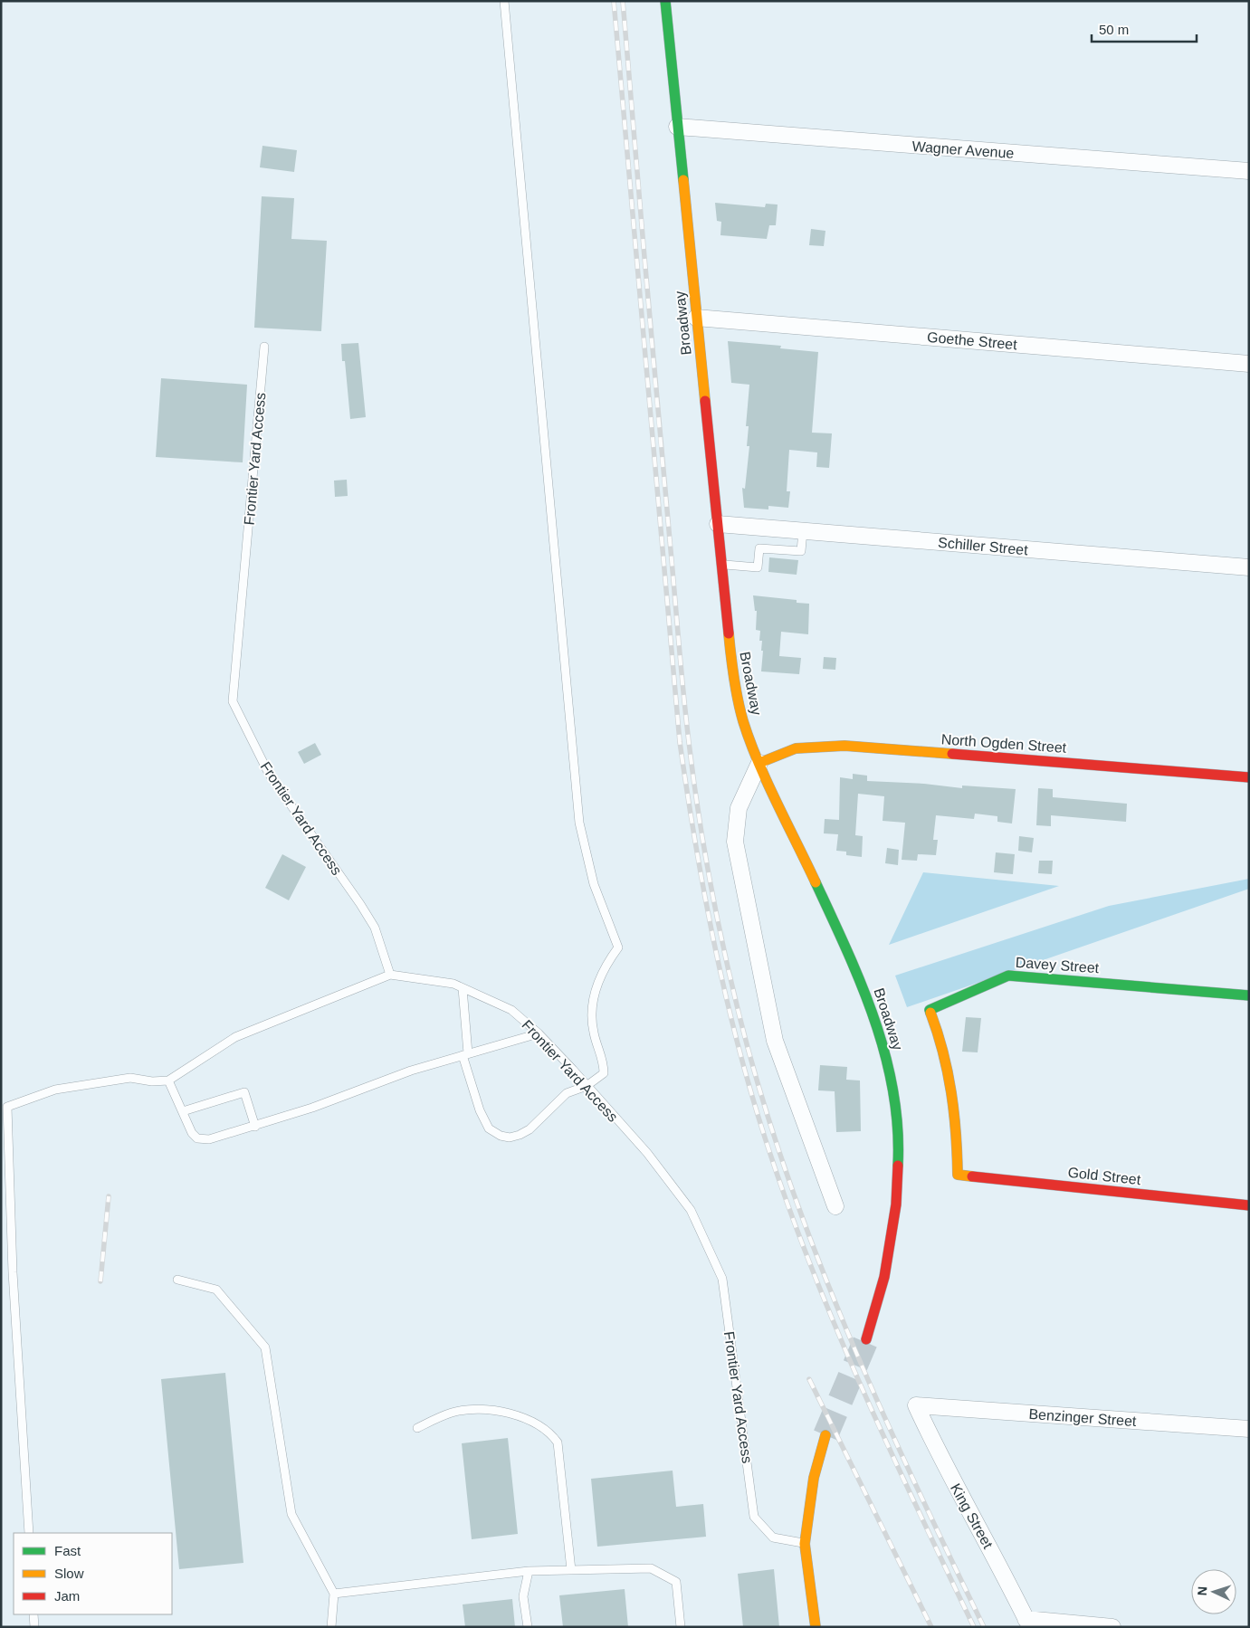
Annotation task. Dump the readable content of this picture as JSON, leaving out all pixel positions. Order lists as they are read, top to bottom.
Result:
{
  "streets": {
    "main road": [
      "Broadway",
      "North Ogden Street",
      "Davey Street",
      "Gold Street"
    ],
    "street": [
      "Wagner Avenue",
      "Goethe Street",
      "Schiller Street",
      "Benzinger Street",
      "King Street"
    ],
    "lane": ["Frontier Yard Access"]
  },
  "crossings": [
    ["Wagner Avenue", "Broadway"],
    ["Broadway", "Goethe Street"],
    ["Broadway", "Schiller Street"],
    ["Broadway", "North Ogden Street"],
    ["Davey Street", "Gold Street"],
    ["Benzinger Street", "King Street"]
  ],
  "legend": ["Fast", "Slow", "Jam"],
  "scale_bar": "50 m",
  "north": "left"
}
